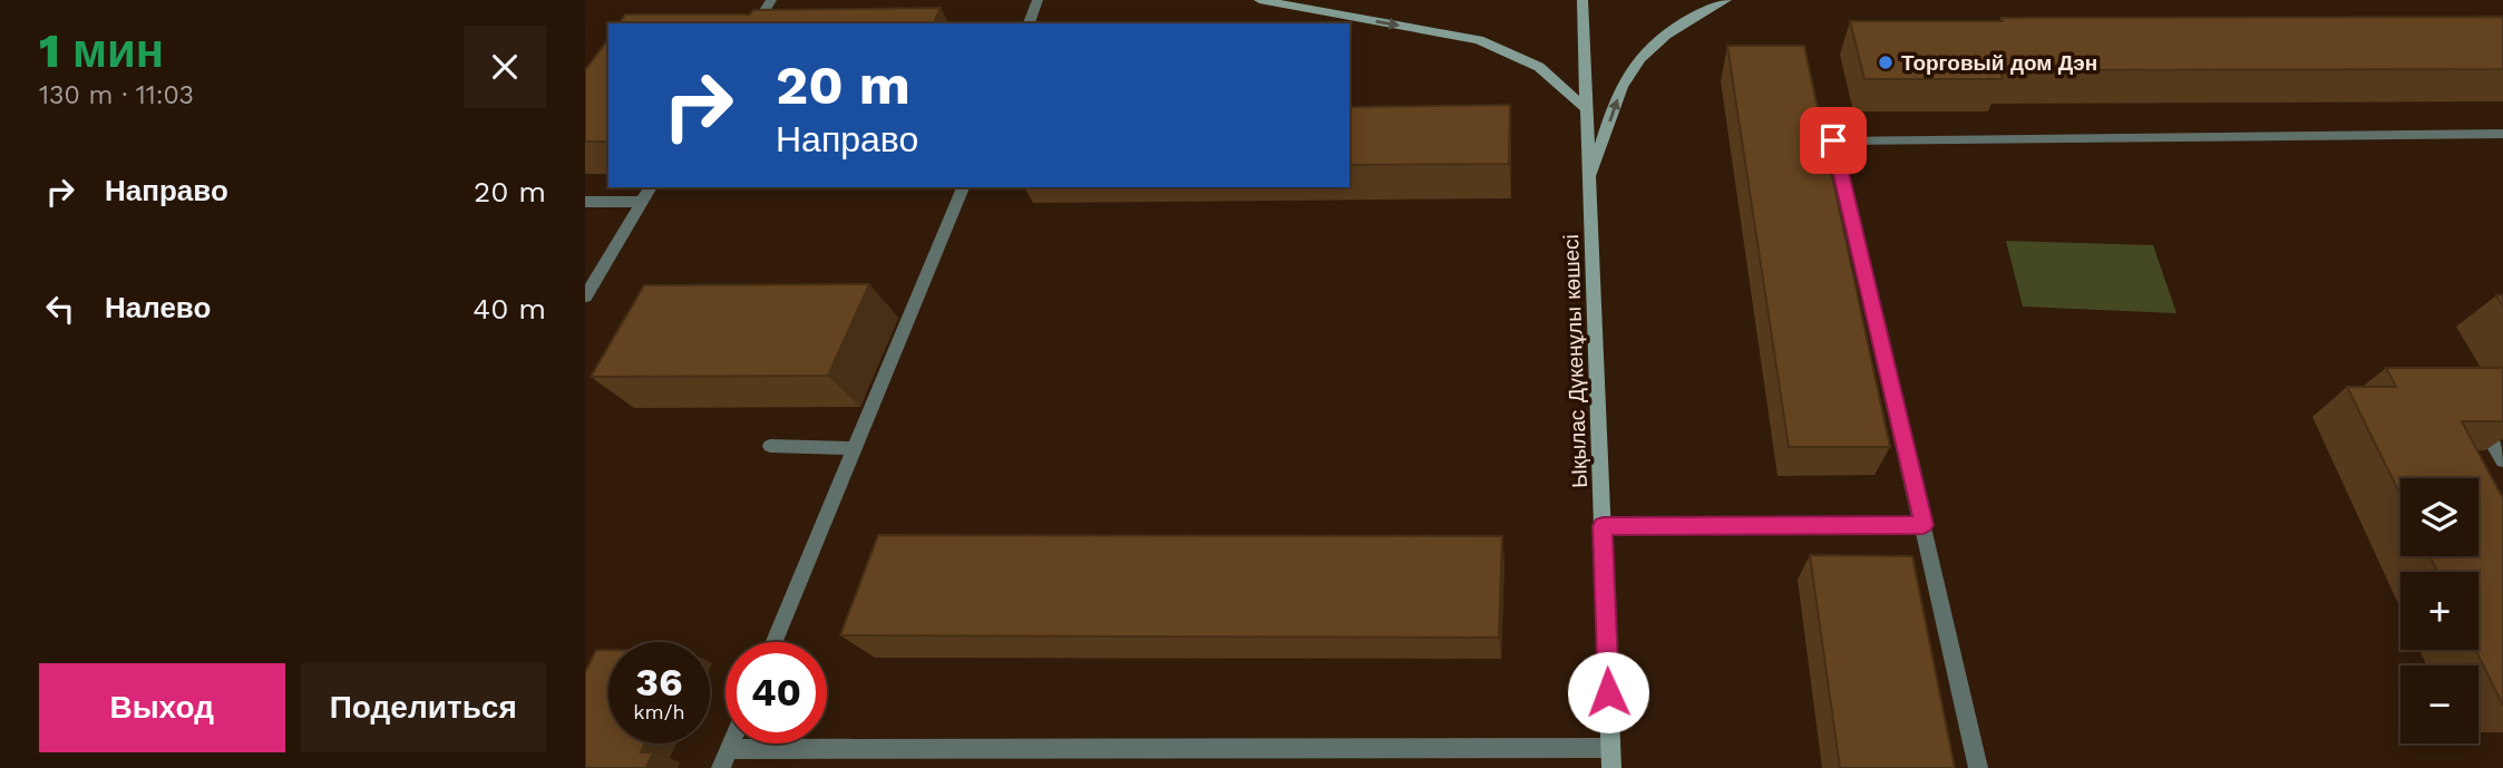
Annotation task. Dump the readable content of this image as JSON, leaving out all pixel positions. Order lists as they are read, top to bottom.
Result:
{
  "streets": {
    "street": ["Ықылас Дүкенұлы көшесі"]
  },
  "places": ["Торговый дом Дэн"],
  "page": {
    "heading": ["1 мин", "130 m · 11:03"],
    "turn": ["20 m", "Направо"],
    "list": [
      {
        "name": "Направо",
        "value": "20 m"
      },
      {
        "name": "Налево",
        "value": "40 m"
      }
    ],
    "map_buttons": ["+", "−"],
    "speed": "36 km/h",
    "limit": "40",
    "buttons": ["Выход", "Поделиться"]
  }
}
